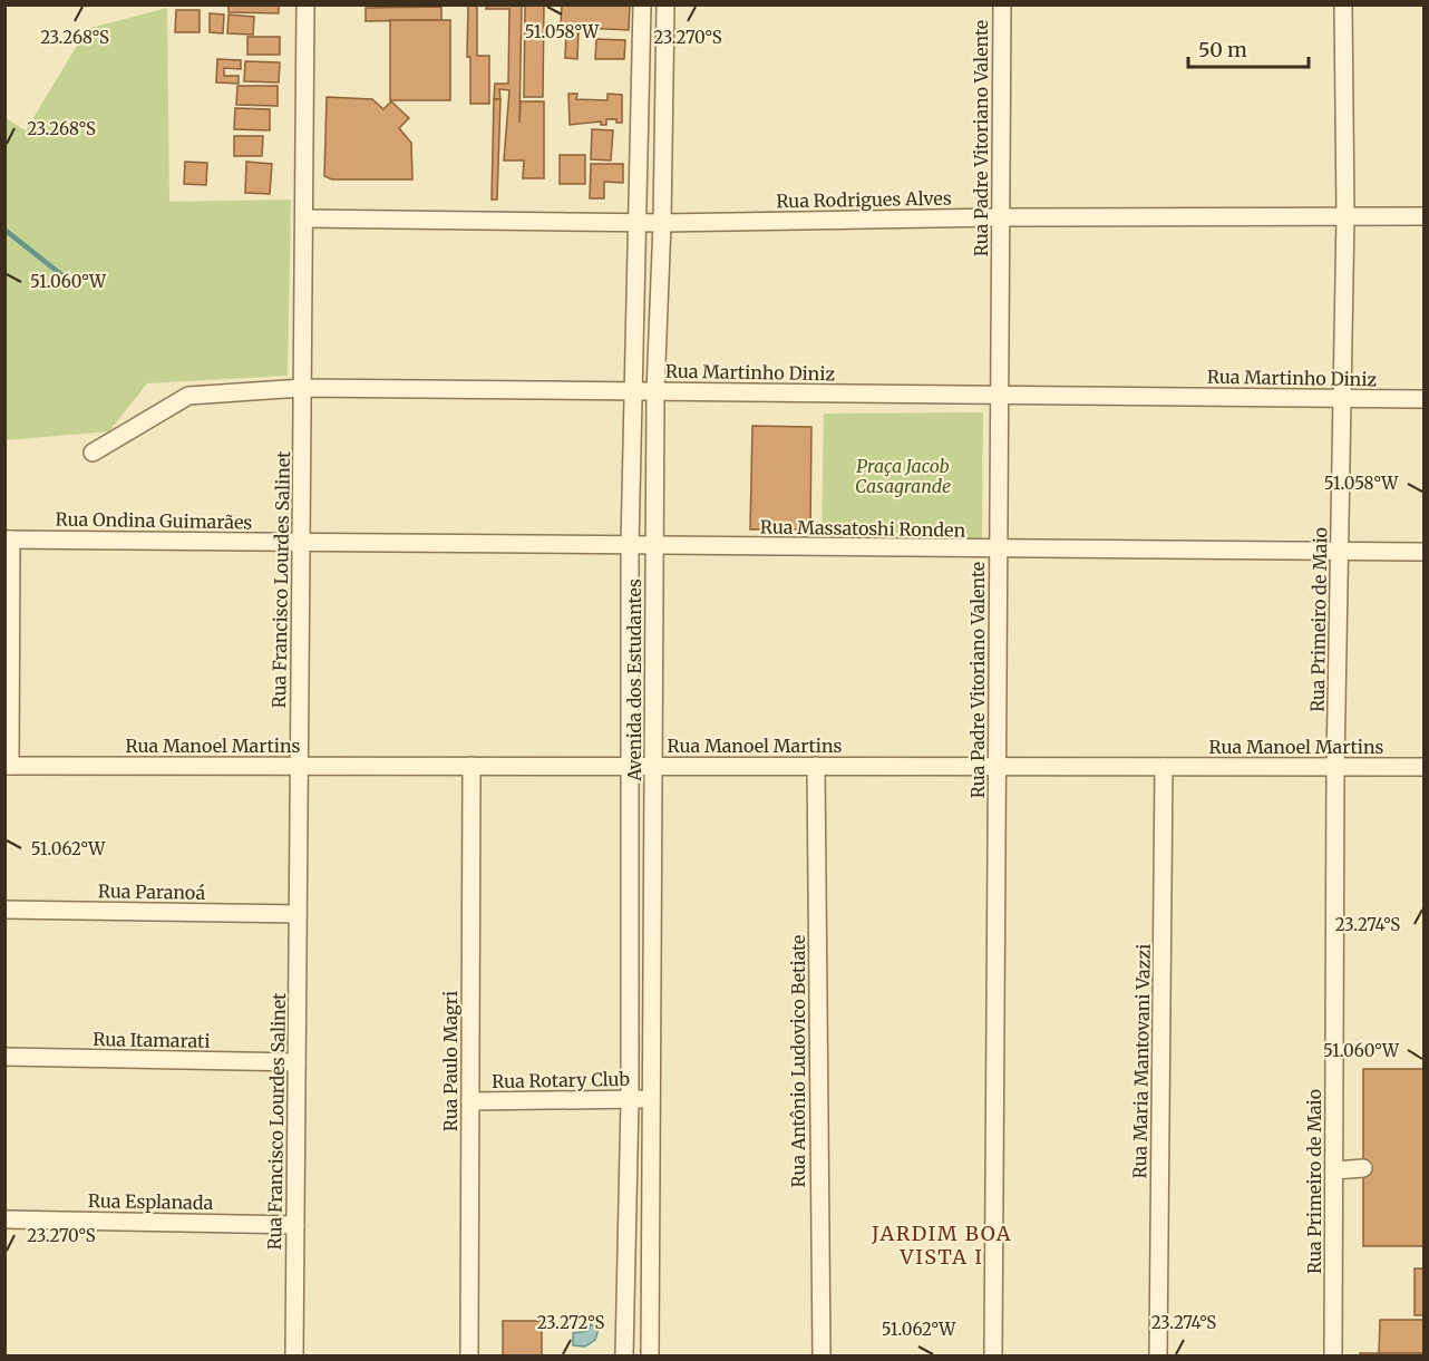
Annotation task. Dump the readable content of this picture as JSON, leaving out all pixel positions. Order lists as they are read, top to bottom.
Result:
{
  "streets": {
    "street": [
      "Rua Padre Vitoriano Valente",
      "Rua Rodrigues Alves",
      "Rua Martinho Diniz",
      "Rua Ondina Guimarães",
      "Rua Massatoshi Ronden",
      "Rua Francisco Lourdes Salinet",
      "Rua Primeiro de Maio",
      "Avenida dos Estudantes",
      "Rua Manoel Martins",
      "Rua Paranoá",
      "Rua Itamarati",
      "Rua Paulo Magri",
      "Rua Antônio Ludovico Betiate",
      "Rua Maria Mantovani Vazzi",
      "Rua Rotary Club",
      "Rua Esplanada"
    ]
  },
  "crossings": [
    ["Rua Padre Vitoriano Valente", "Rua Rodrigues Alves"],
    ["Rua Padre Vitoriano Valente", "Rua Martinho Diniz"],
    ["Rua Padre Vitoriano Valente", "Rua Massatoshi Ronden"],
    ["Rua Padre Vitoriano Valente", "Rua Manoel Martins"],
    ["Rua Rodrigues Alves", "Rua Francisco Lourdes Salinet"],
    ["Rua Rodrigues Alves", "Rua Primeiro de Maio"],
    ["Rua Rodrigues Alves", "Avenida dos Estudantes"],
    ["Rua Martinho Diniz", "Rua Francisco Lourdes Salinet"],
    ["Rua Martinho Diniz", "Rua Primeiro de Maio"],
    ["Rua Martinho Diniz", "Avenida dos Estudantes"],
    ["Rua Ondina Guimarães", "Rua Massatoshi Ronden"],
    ["Rua Ondina Guimarães", "Rua Francisco Lourdes Salinet"],
    ["Rua Massatoshi Ronden", "Rua Francisco Lourdes Salinet"],
    ["Rua Massatoshi Ronden", "Rua Primeiro de Maio"],
    ["Rua Massatoshi Ronden", "Avenida dos Estudantes"],
    ["Rua Francisco Lourdes Salinet", "Rua Manoel Martins"],
    ["Rua Francisco Lourdes Salinet", "Rua Paranoá"],
    ["Rua Francisco Lourdes Salinet", "Rua Itamarati"],
    ["Rua Francisco Lourdes Salinet", "Rua Esplanada"],
    ["Rua Primeiro de Maio", "Rua Manoel Martins"],
    ["Avenida dos Estudantes", "Rua Manoel Martins"],
    ["Avenida dos Estudantes", "Rua Rotary Club"],
    ["Rua Manoel Martins", "Rua Paulo Magri"],
    ["Rua Manoel Martins", "Rua Antônio Ludovico Betiate"],
    ["Rua Manoel Martins", "Rua Maria Mantovani Vazzi"],
    ["Rua Paulo Magri", "Rua Rotary Club"]
  ],
  "districts": ["JARDIM BOA VISTA I"],
  "parks": ["Praça Jacob Casagrande"],
  "scale_bar": "50 m",
  "coordinates": [
    "51.058°W",
    "23.268°S",
    "23.270°S",
    "51.060°W",
    "51.062°W",
    "23.274°S",
    "23.272°S"
  ]
}
